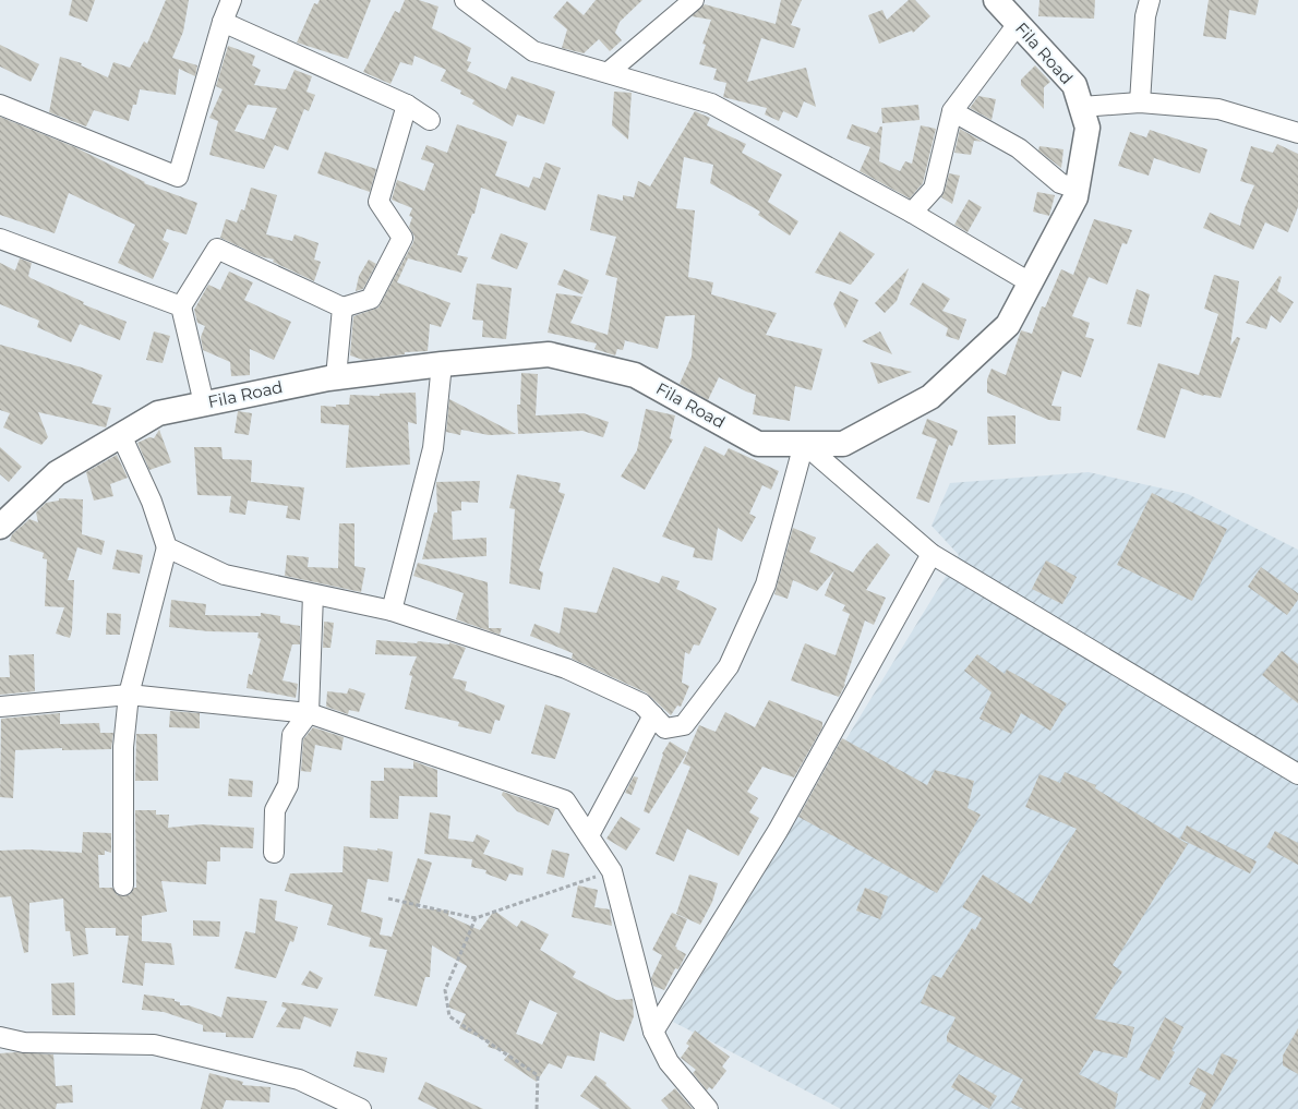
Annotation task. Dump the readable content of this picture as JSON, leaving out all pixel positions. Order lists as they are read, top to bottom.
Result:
{
  "streets": {
    "street": ["Fila Road"]
  }
}
